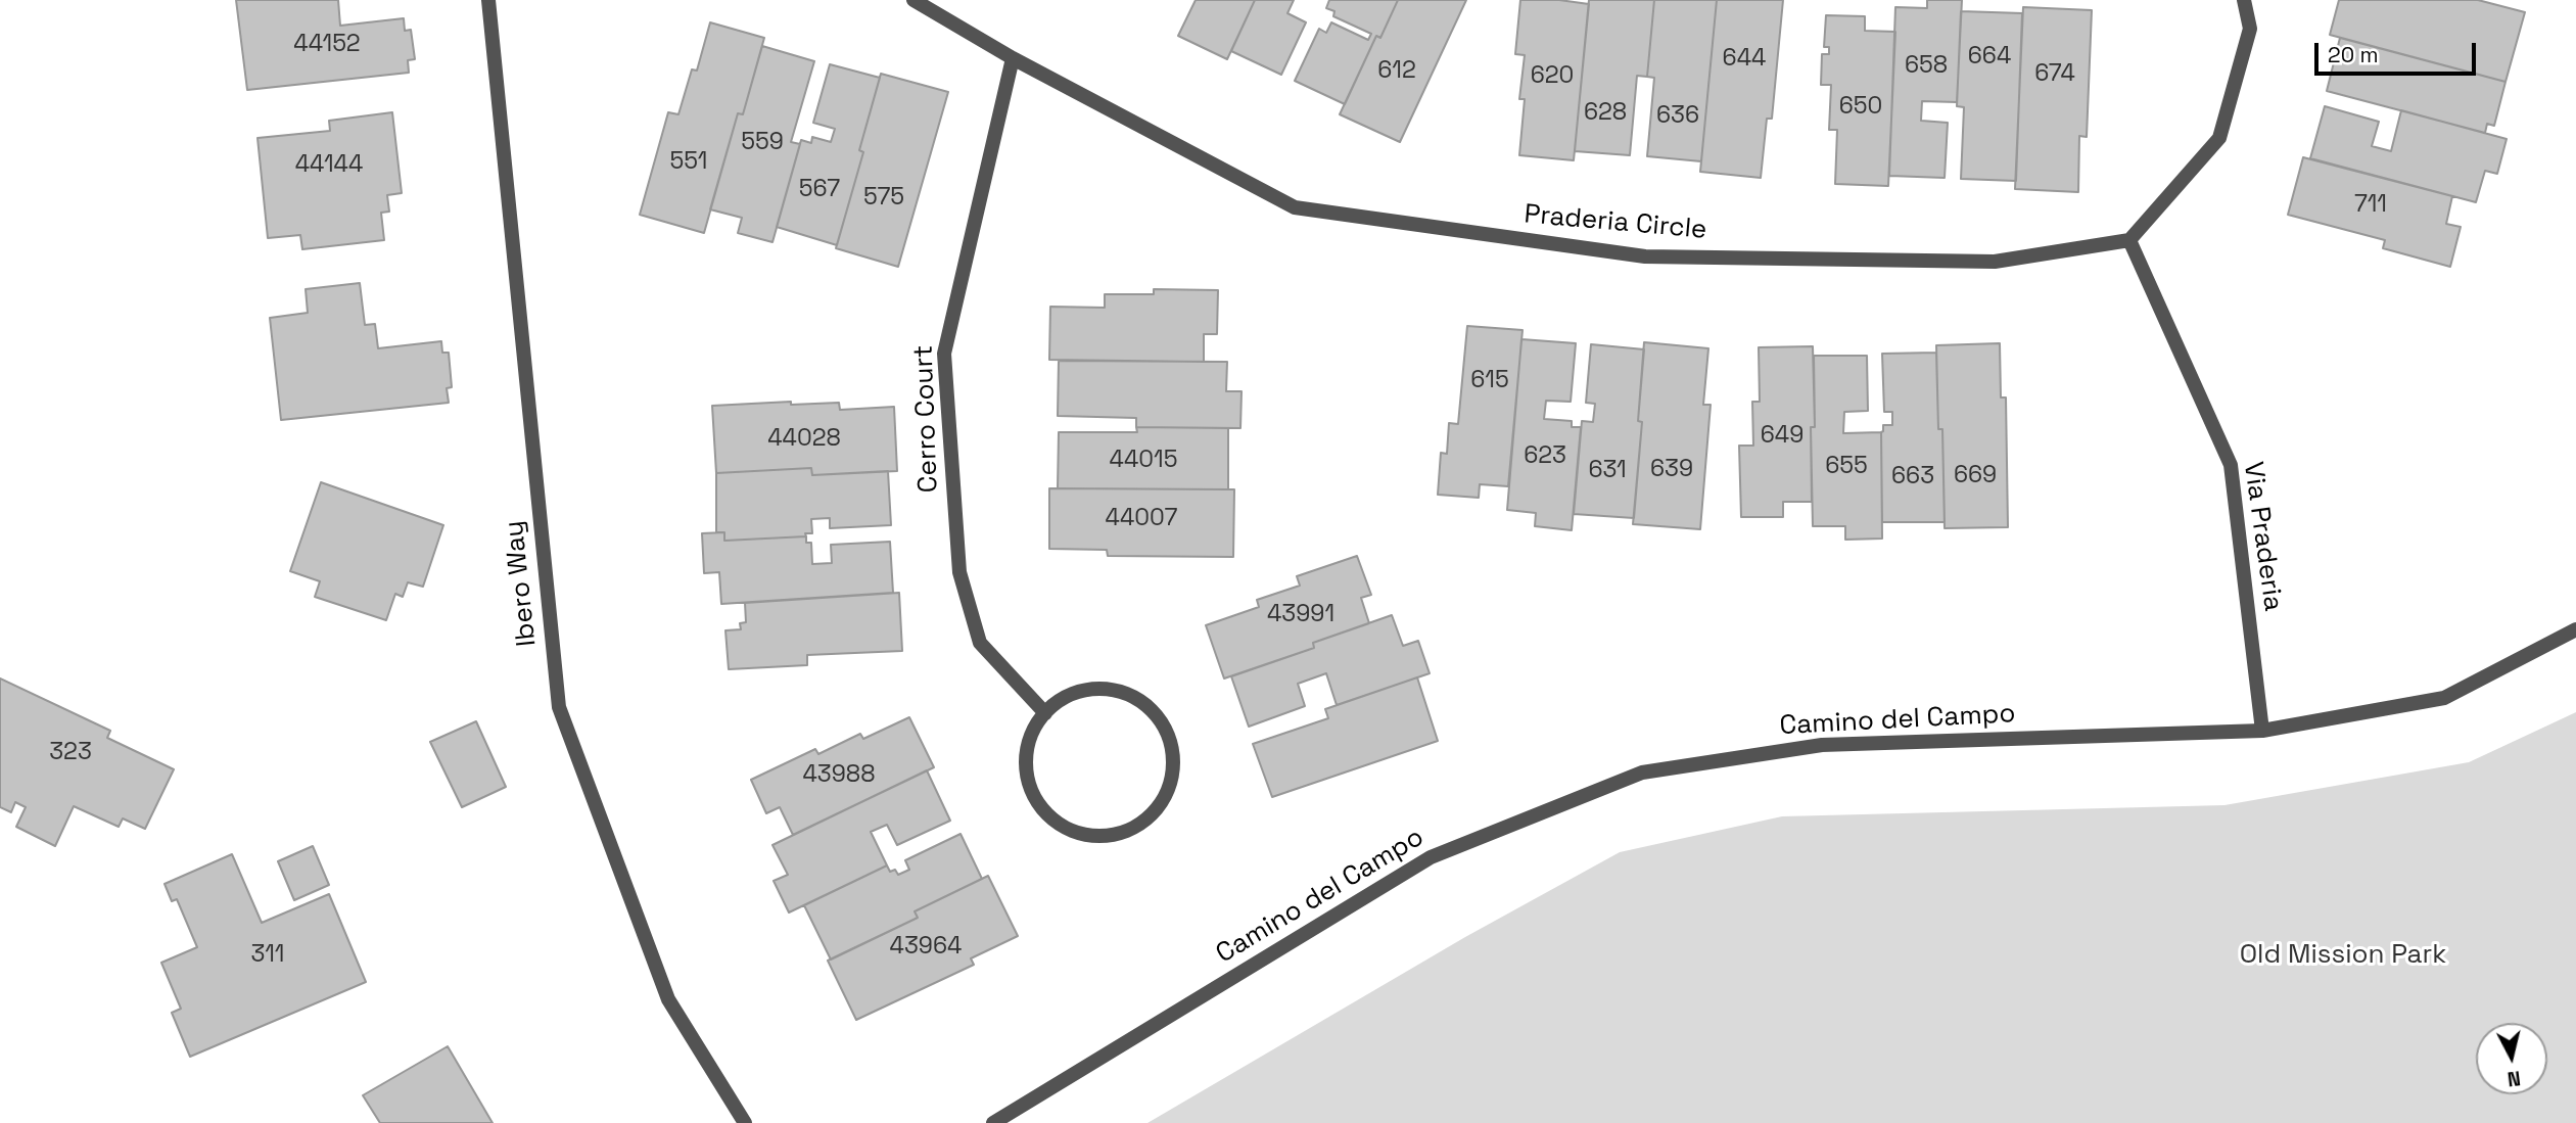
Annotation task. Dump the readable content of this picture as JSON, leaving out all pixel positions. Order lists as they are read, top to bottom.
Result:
{
  "streets": {
    "street": [
      "Praderia Circle",
      "Cerro Court",
      "Via Praderia",
      "Ibero Way",
      "Camino del Campo"
    ]
  },
  "crossings": [
    ["Praderia Circle", "Cerro Court"],
    ["Praderia Circle", "Via Praderia"],
    ["Via Praderia", "Camino del Campo"]
  ],
  "parks": ["Old Mission Park"],
  "house_numbers": [
    "44152",
    "664",
    "644",
    "658",
    "612",
    "674",
    "620",
    "650",
    "628",
    "636",
    "559",
    "551",
    "44144",
    "567",
    "575",
    "711",
    "615",
    "649",
    "44028",
    "623",
    "44015",
    "655",
    "639",
    "631",
    "669",
    "663",
    "44007",
    "43991",
    "323",
    "43988",
    "43964",
    "311"
  ],
  "scale_bar": "20 m",
  "north": "bottom"
}
